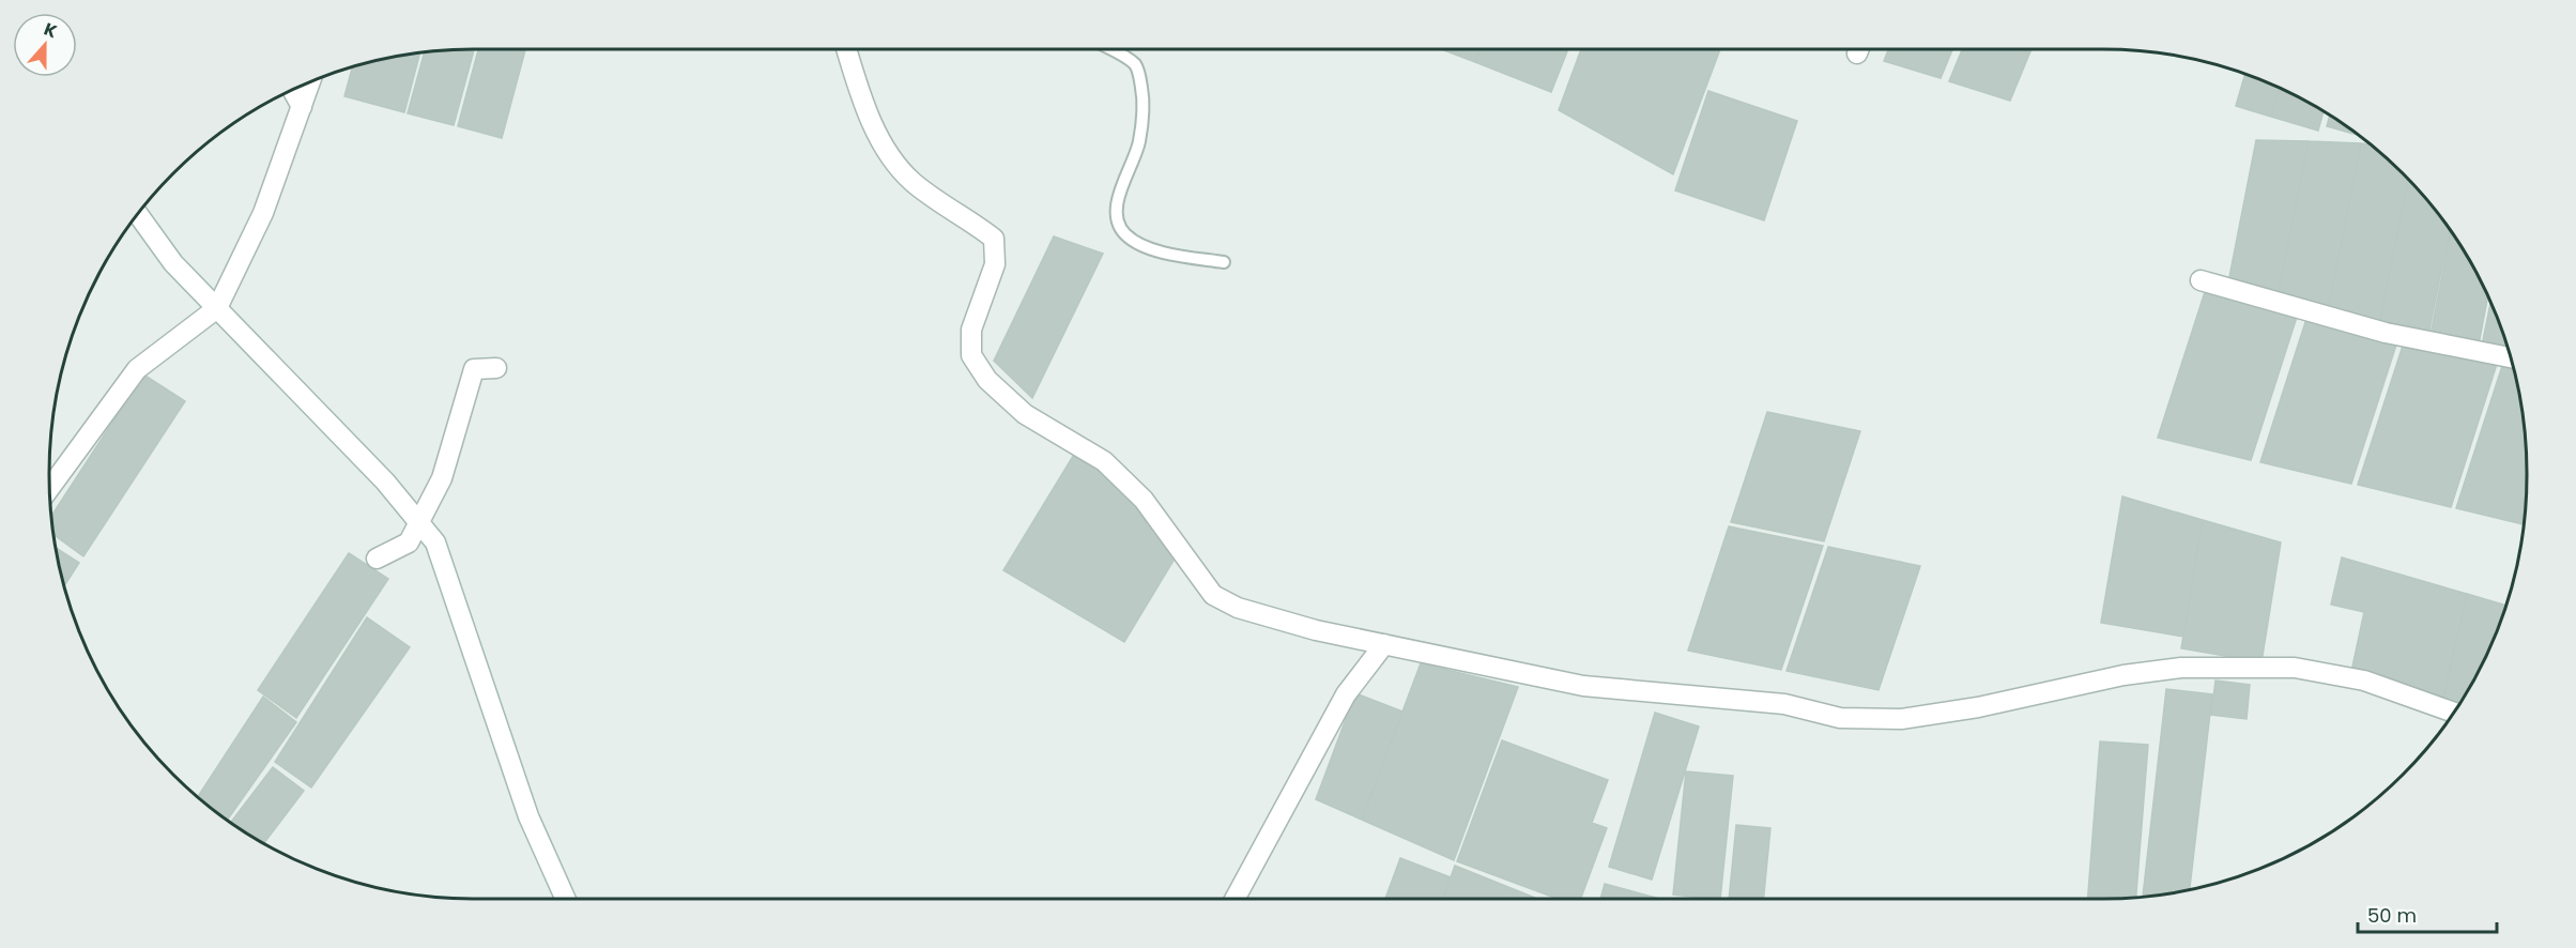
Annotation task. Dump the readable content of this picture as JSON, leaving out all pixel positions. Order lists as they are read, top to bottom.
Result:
{
  "scale_bar": "50 m",
  "north": "top"
}
